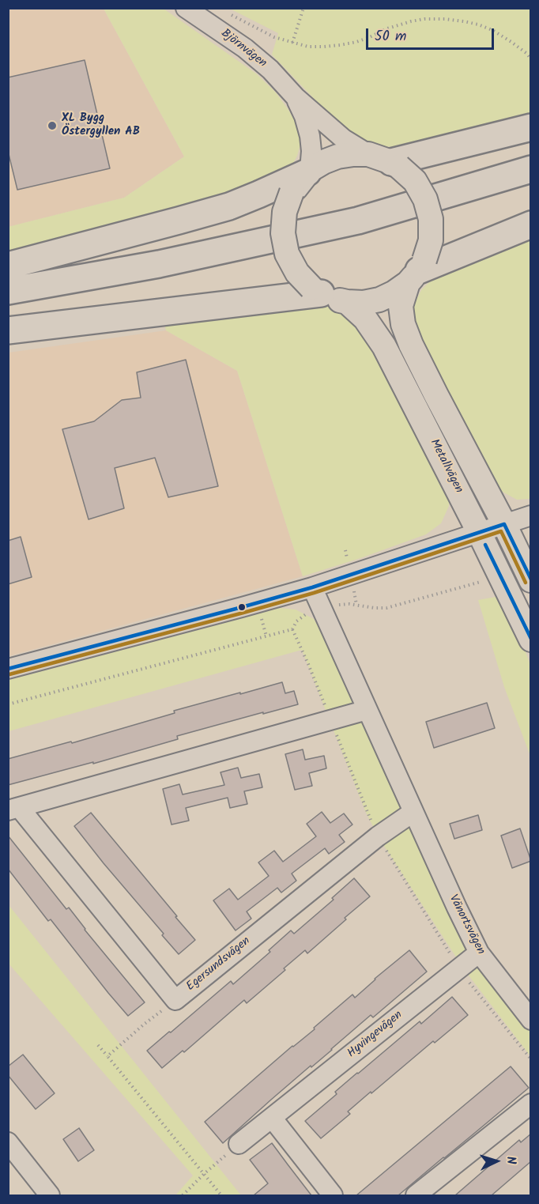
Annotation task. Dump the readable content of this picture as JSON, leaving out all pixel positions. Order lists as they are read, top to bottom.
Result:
{
  "streets": {
    "main road": ["Metallvägen"],
    "street": [
      "Björnvägen",
      "Vänortsvägen",
      "Egersundsvägen",
      "Hyvingevägen"
    ]
  },
  "crossings": [
    ["Björnvägen", "Metallvägen"],
    ["Vänortsvägen", "Egersundsvägen"],
    ["Vänortsvägen", "Hyvingevägen"]
  ],
  "places": ["XL Bygg Östergyllen AB"],
  "scale_bar": "50 m",
  "north": "right"
}
